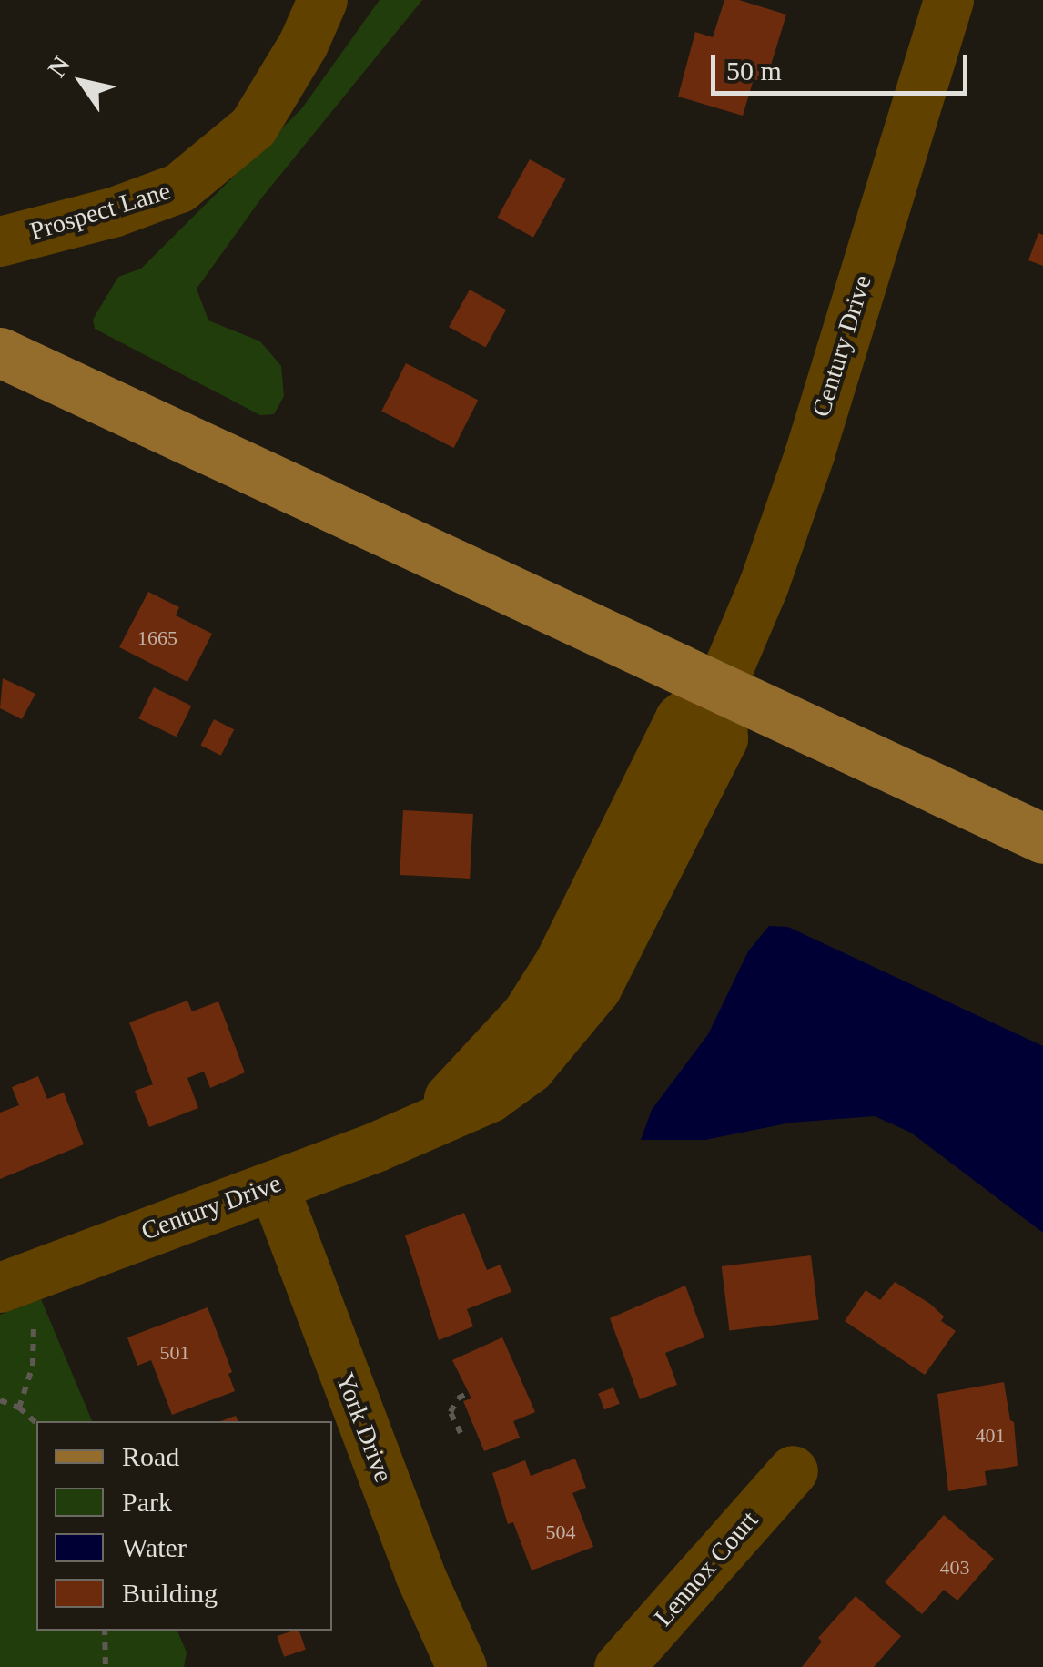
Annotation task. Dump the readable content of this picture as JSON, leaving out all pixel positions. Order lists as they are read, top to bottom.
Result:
{
  "streets": {
    "street": [
      "Prospect Lane",
      "Century Drive",
      "York Drive",
      "Lennox Court"
    ]
  },
  "crossings": [
    ["Century Drive", "York Drive"]
  ],
  "house_numbers": [
    "1665",
    "501",
    "401",
    "504",
    "403"
  ],
  "legend": [
    "Road",
    "Park",
    "Water",
    "Building"
  ],
  "scale_bar": "50 m",
  "north": "top left"
}
